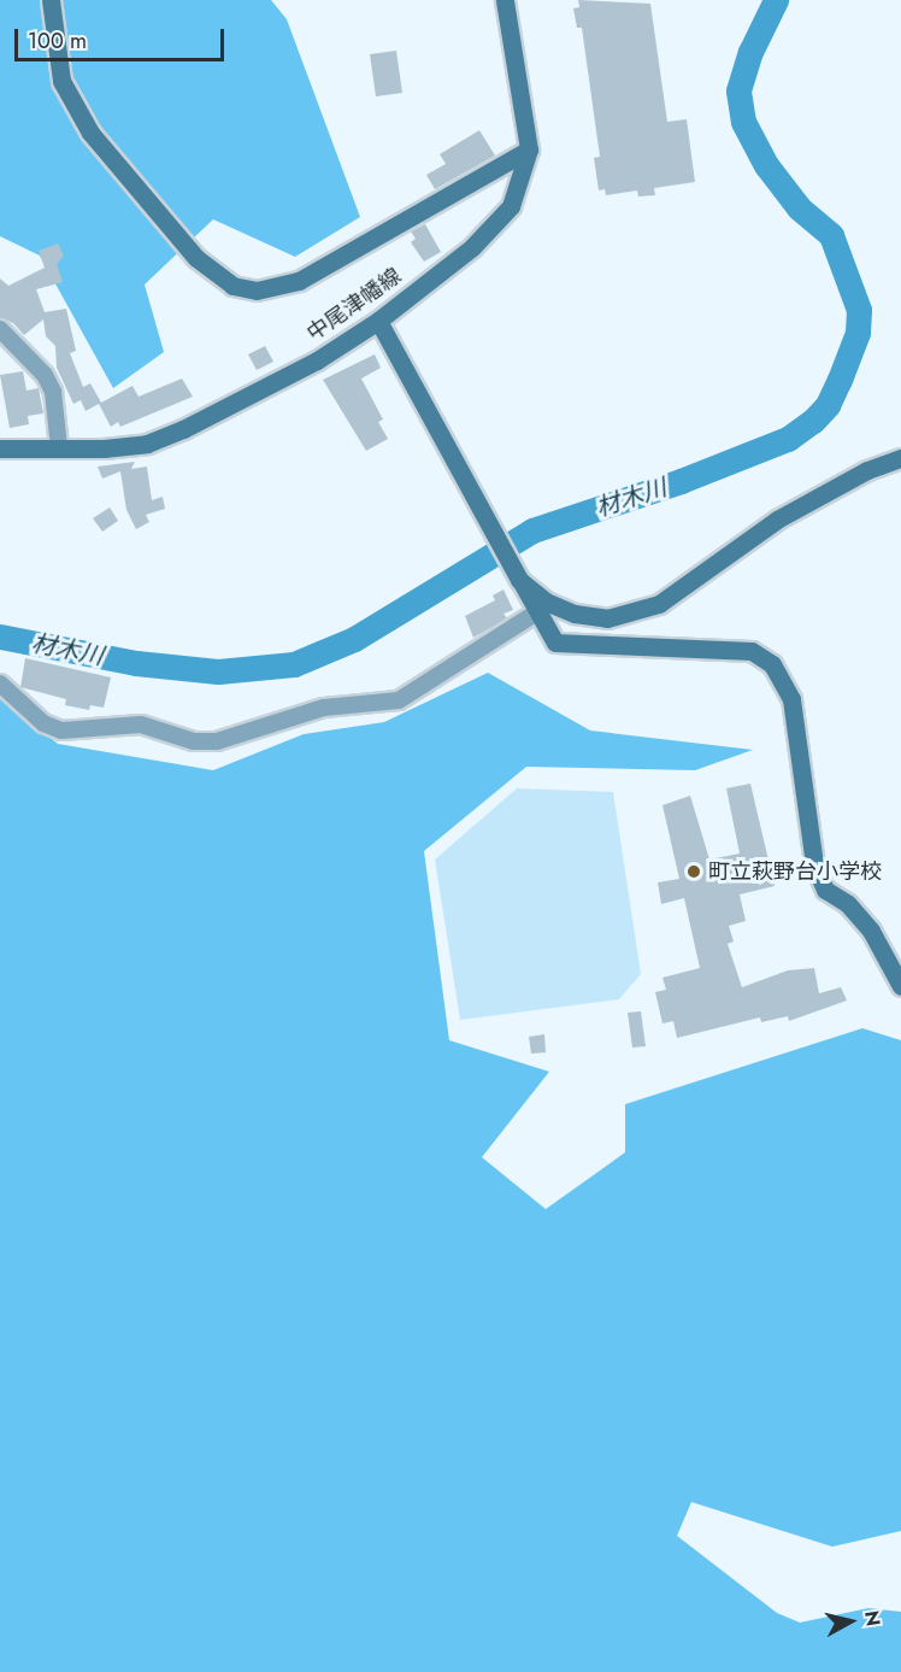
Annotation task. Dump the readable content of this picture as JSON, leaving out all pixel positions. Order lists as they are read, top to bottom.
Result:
{
  "streets": {
    "street": ["中尾津幡線"]
  },
  "water": ["材木川"],
  "places": ["町立萩野台小学校"],
  "scale_bar": "100 m",
  "north": "right"
}
